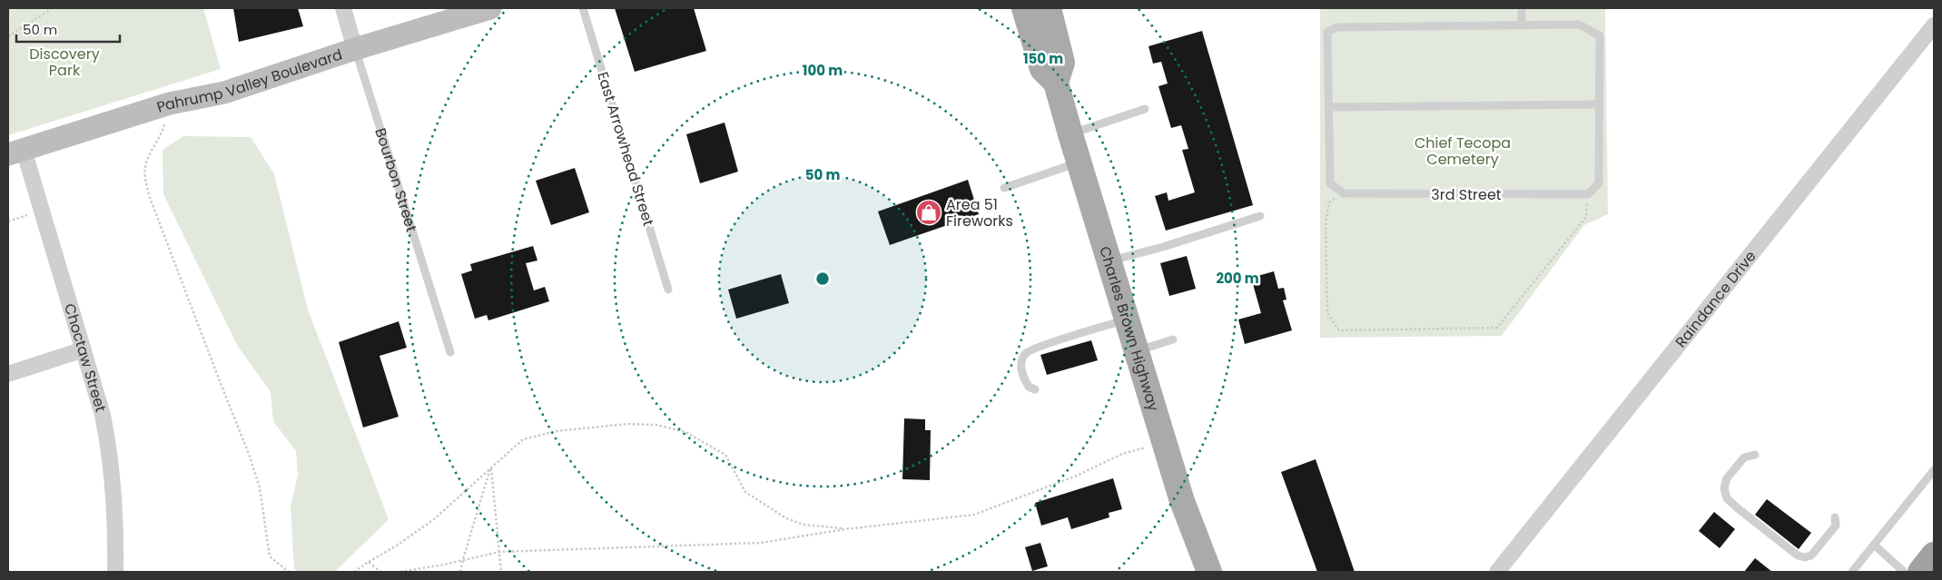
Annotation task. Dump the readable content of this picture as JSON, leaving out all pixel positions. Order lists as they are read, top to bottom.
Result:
{
  "streets": {
    "main road": ["Pahrump Valley Boulevard", "Charles Brown Highway"],
    "street": ["Bourbon Street", "Raindance Drive", "Choctaw Street"],
    "lane": ["East Arrowhead Street", "3rd Street"]
  },
  "crossings": [
    ["Pahrump Valley Boulevard", "Bourbon Street"],
    ["Pahrump Valley Boulevard", "Choctaw Street"]
  ],
  "parks": ["Discovery Park", "Chief Tecopa Cemetery"],
  "places": {
    "shop": ["Area 51 Fireworks"]
  },
  "scale_bar": "50 m",
  "rings": [
    "150 m",
    "100 m",
    "50 m",
    "200 m"
  ]
}
